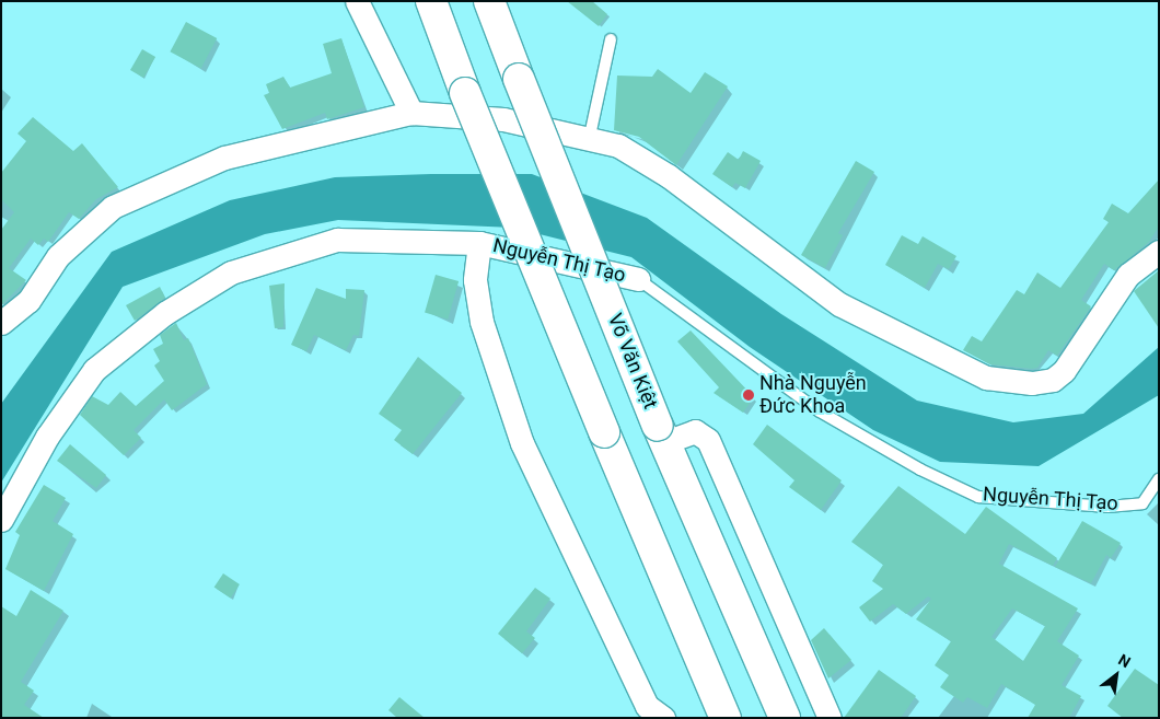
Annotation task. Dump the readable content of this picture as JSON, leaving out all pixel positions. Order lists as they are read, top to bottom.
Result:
{
  "streets": {
    "main road": ["Võ Văn Kiệt"],
    "street": ["Nguyễn Thị Tạo"]
  },
  "places": ["Nhà Nguyễn Đức Khoa"],
  "north": "top right"
}
